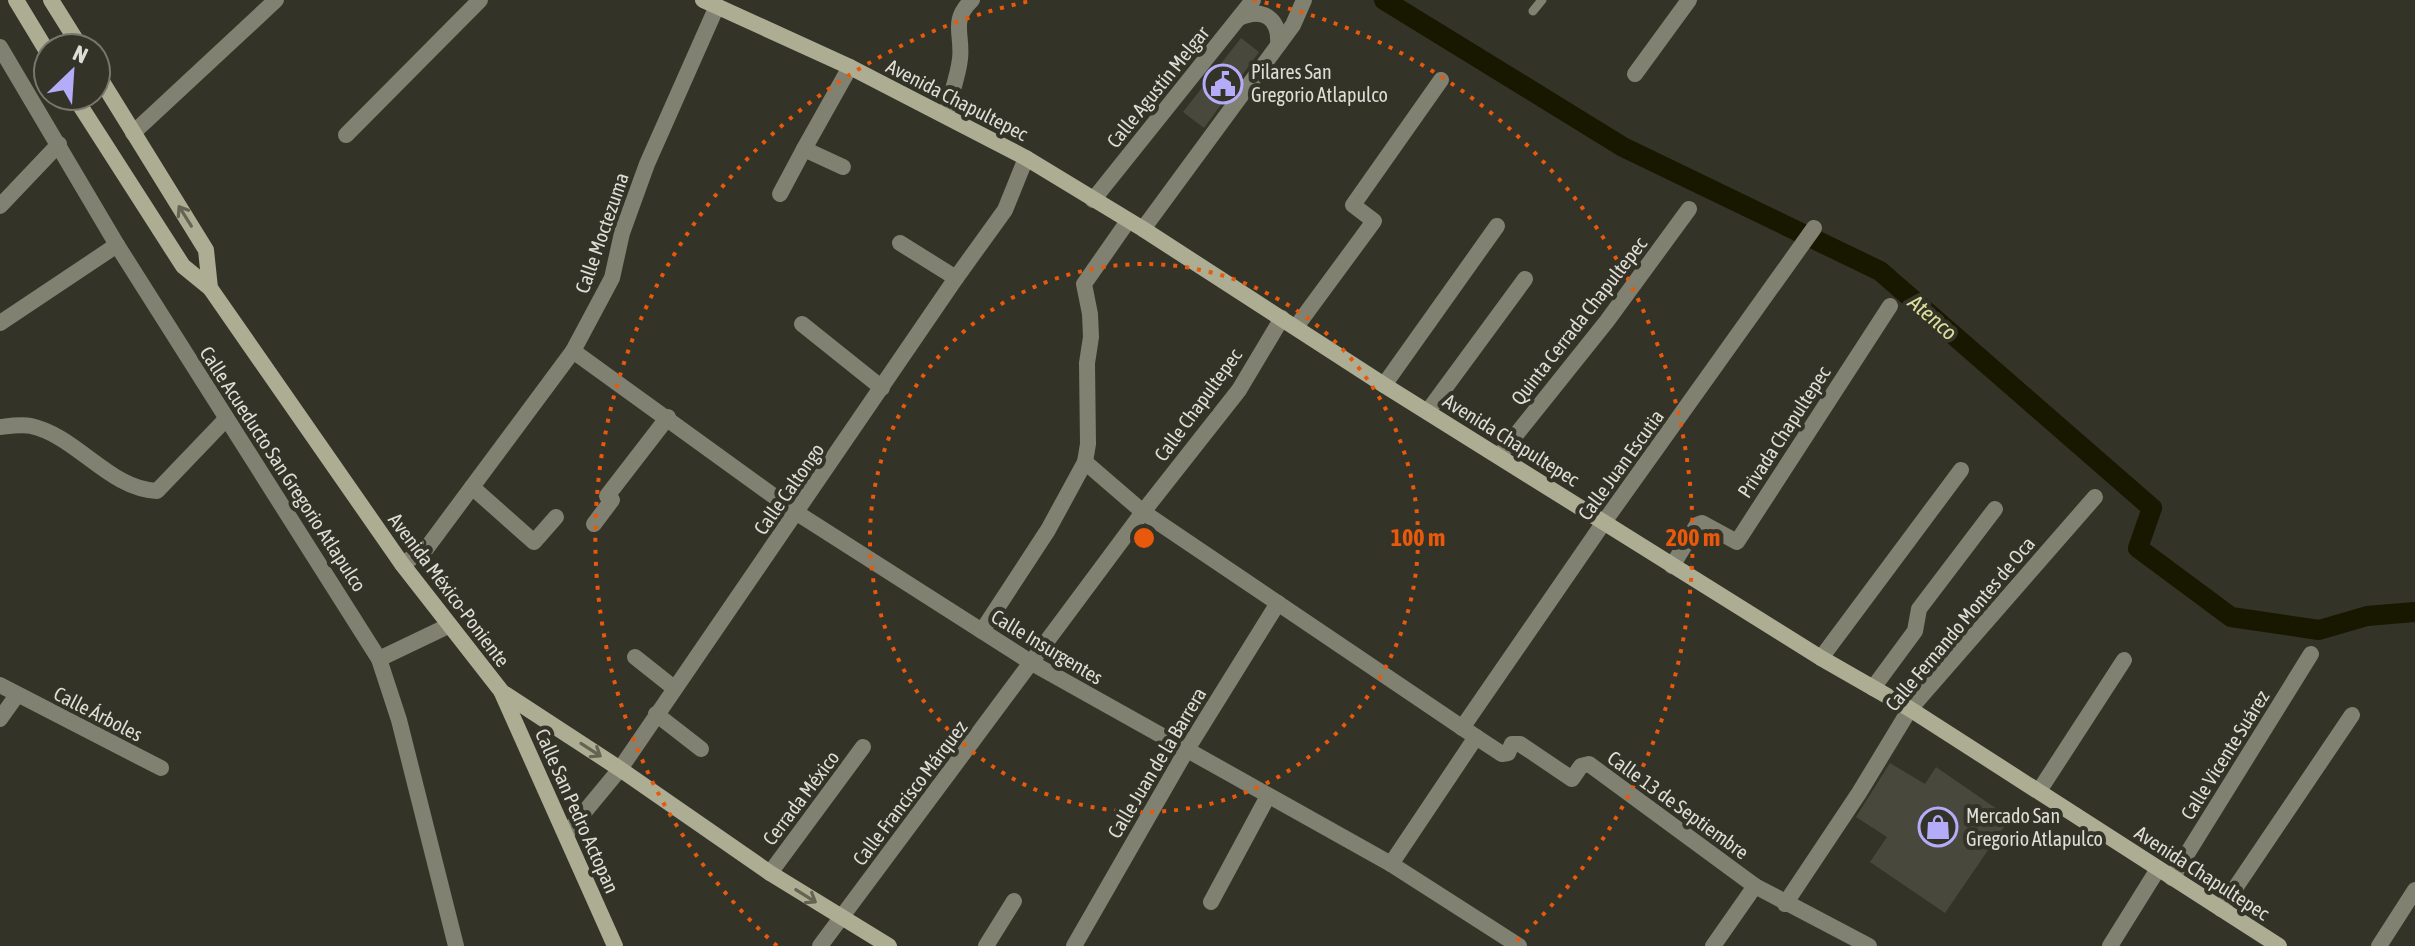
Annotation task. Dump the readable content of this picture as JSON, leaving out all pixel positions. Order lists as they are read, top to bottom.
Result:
{
  "streets": {
    "main road": ["Avenida Chapultepec", "Avenida México-Poniente", "Calle San Pedro Actopan"],
    "street": [
      "Calle Agustín Melgar",
      "Calle Moctezuma",
      "Quinta Cerrada Chapultepec",
      "Calle Chapultepec",
      "Privada Chapultepec",
      "Calle Juan Escutia",
      "Calle Acueducto San Gregorio Atlapulco",
      "Calle Caltongo",
      "Calle Fernando Montes de Oca",
      "Calle Insurgentes",
      "Calle Árboles",
      "Calle Vicente Suárez",
      "Calle Juan de la Barrera",
      "Calle Francisco Márquez",
      "Cerrada México",
      "Calle 13 de Septiembre"
    ]
  },
  "crossings": [
    ["Calle Agustín Melgar", "Avenida Chapultepec"],
    ["Avenida Chapultepec", "Calle Moctezuma"],
    ["Avenida Chapultepec", "Quinta Cerrada Chapultepec"],
    ["Avenida Chapultepec", "Calle Chapultepec"],
    ["Avenida Chapultepec", "Privada Chapultepec"],
    ["Avenida Chapultepec", "Calle Juan Escutia"],
    ["Avenida Chapultepec", "Calle Caltongo"],
    ["Avenida Chapultepec", "Calle Fernando Montes de Oca"],
    ["Avenida Chapultepec", "Calle Vicente Suárez"],
    ["Calle Moctezuma", "Avenida México-Poniente"],
    ["Calle Moctezuma", "Calle Insurgentes"],
    ["Calle Chapultepec", "Calle 13 de Septiembre"],
    ["Calle Juan Escutia", "Calle 13 de Septiembre"],
    ["Calle Caltongo", "Avenida México-Poniente"],
    ["Calle Caltongo", "Calle Insurgentes"],
    ["Calle Caltongo", "Calle San Pedro Actopan"],
    ["Avenida México-Poniente", "Calle Francisco Márquez"],
    ["Avenida México-Poniente", "Cerrada México"],
    ["Avenida México-Poniente", "Calle San Pedro Actopan"],
    ["Calle Fernando Montes de Oca", "Calle 13 de Septiembre"],
    ["Calle Insurgentes", "Calle Juan de la Barrera"],
    ["Calle Insurgentes", "Calle Francisco Márquez"],
    ["Calle Juan de la Barrera", "Calle 13 de Septiembre"]
  ],
  "water": ["Atenco"],
  "places": {
    "public building": ["Pilares San Gregorio Atlapulco"],
    "shop": ["Mercado San Gregorio Atlapulco"]
  },
  "north": "top right",
  "rings": ["100 m", "200 m"]
}
